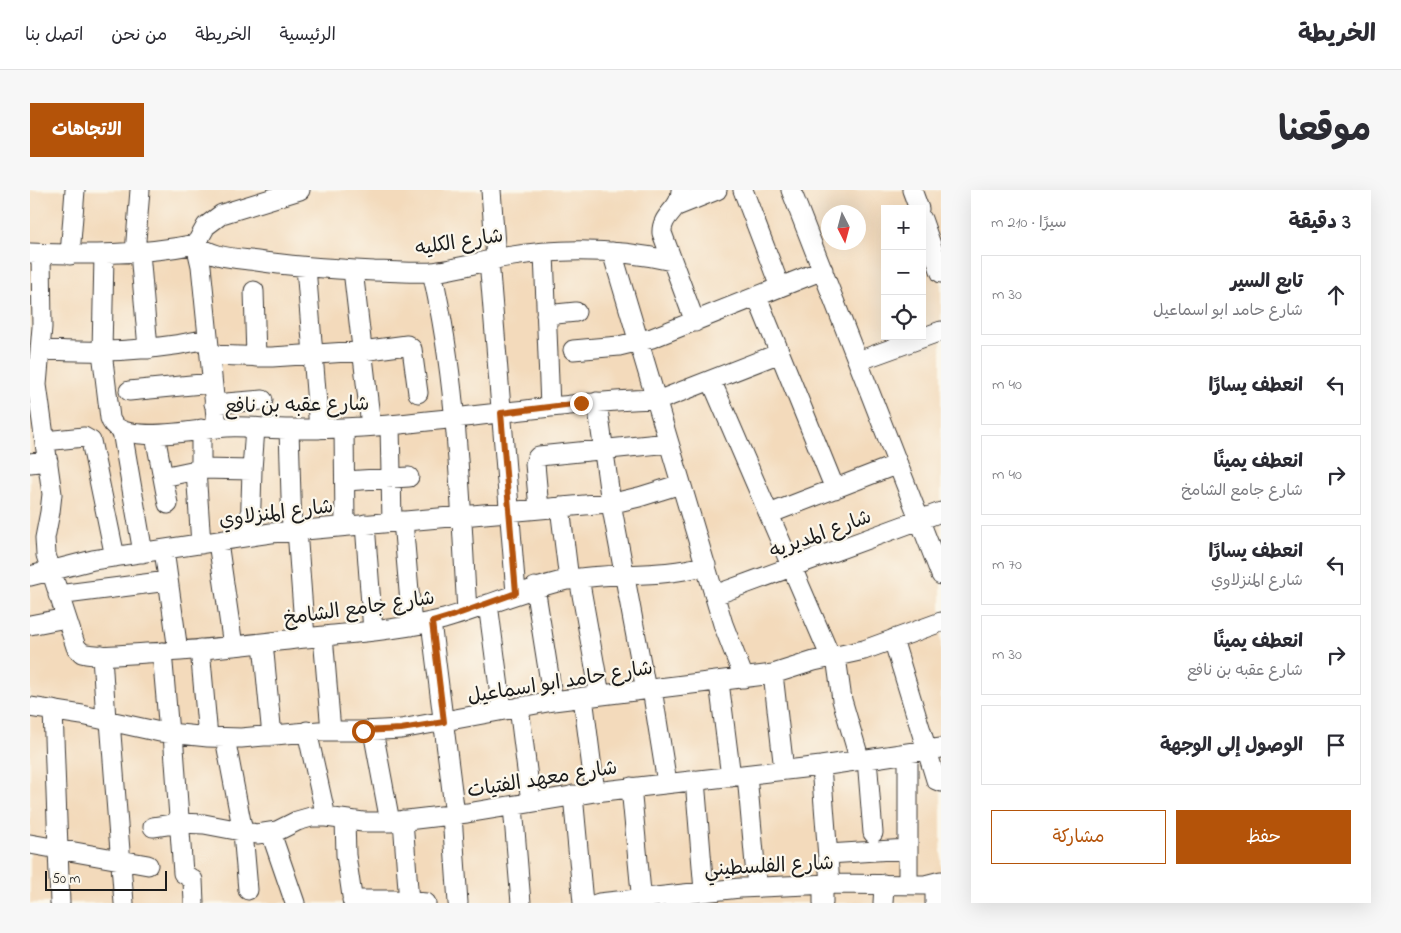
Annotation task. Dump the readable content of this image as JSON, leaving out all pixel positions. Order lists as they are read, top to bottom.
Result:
{
  "streets": {
    "street": [
      "شارع الكليه",
      "شارع عقبه بن نافع",
      "شارع المنزلاوي",
      "شارع المديريه",
      "شارع جامع الشامخ",
      "شارع حامد ابو اسماعيل",
      "شارع معهد الفتيات",
      "شارع الفلسطيني"
    ]
  },
  "scale_bar": "50 m",
  "north": "bottom",
  "page": {
    "header": "الخريطة",
    "nav": [
      "الرئيسية",
      "الخريطة",
      "من نحن",
      "اتصل بنا"
    ],
    "title": "موقعنا",
    "buttons": [
      "الاتجاهات",
      ["حفظ", "مشاركة"]
    ],
    "heading": ["3 دقيقة", "سيرًا · 210 m"],
    "map_buttons": ["+", "−"],
    "list": [
      ["تابع السير", "شارع حامد ابو اسماعيل", "30 m"],
      ["انعطف يسارًا", "40 m"],
      ["انعطف يمينًا", "شارع جامع الشامخ", "40 m"],
      ["انعطف يسارًا", "شارع المنزلاوي", "70 m"],
      ["انعطف يمينًا", "شارع عقبه بن نافع", "30 m"],
      "الوصول إلى الوجهة"
    ],
    "scale": "50 m"
  }
}
